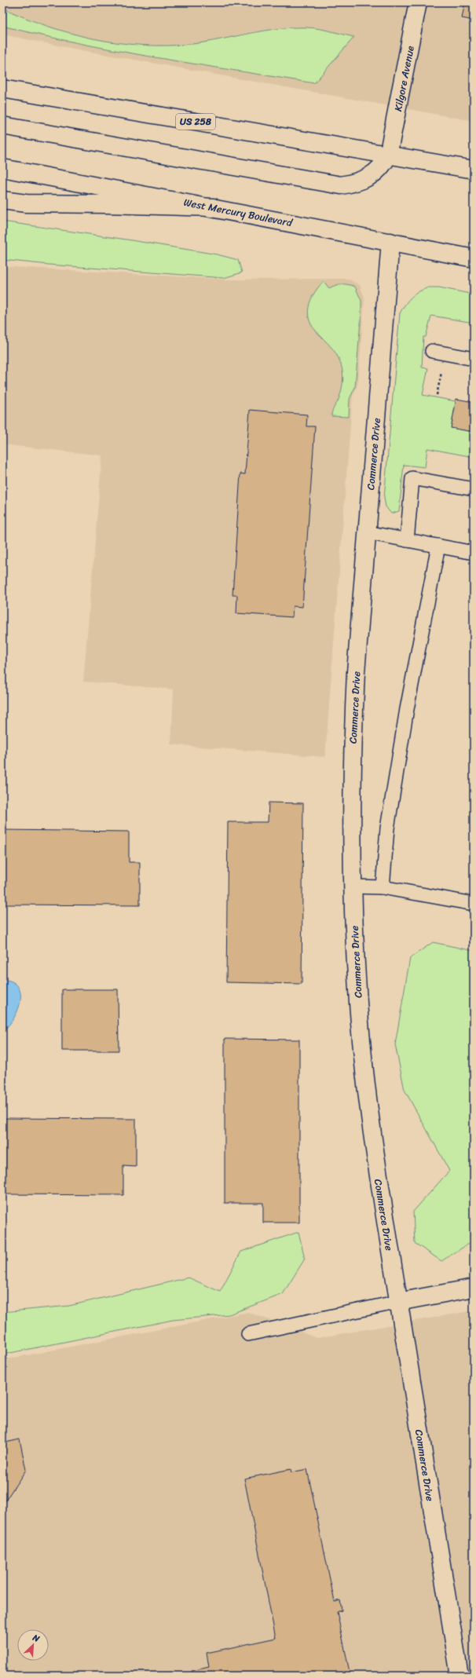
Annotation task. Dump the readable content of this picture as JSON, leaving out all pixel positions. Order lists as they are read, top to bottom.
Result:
{
  "streets": {
    "main road": [
      "Kilgore Avenue",
      "US 258",
      "West Mercury Boulevard",
      "Commerce Drive"
    ]
  },
  "crossings": [
    ["Kilgore Avenue", "US 258"],
    ["West Mercury Boulevard", "Commerce Drive"]
  ],
  "north": "top right"
}
